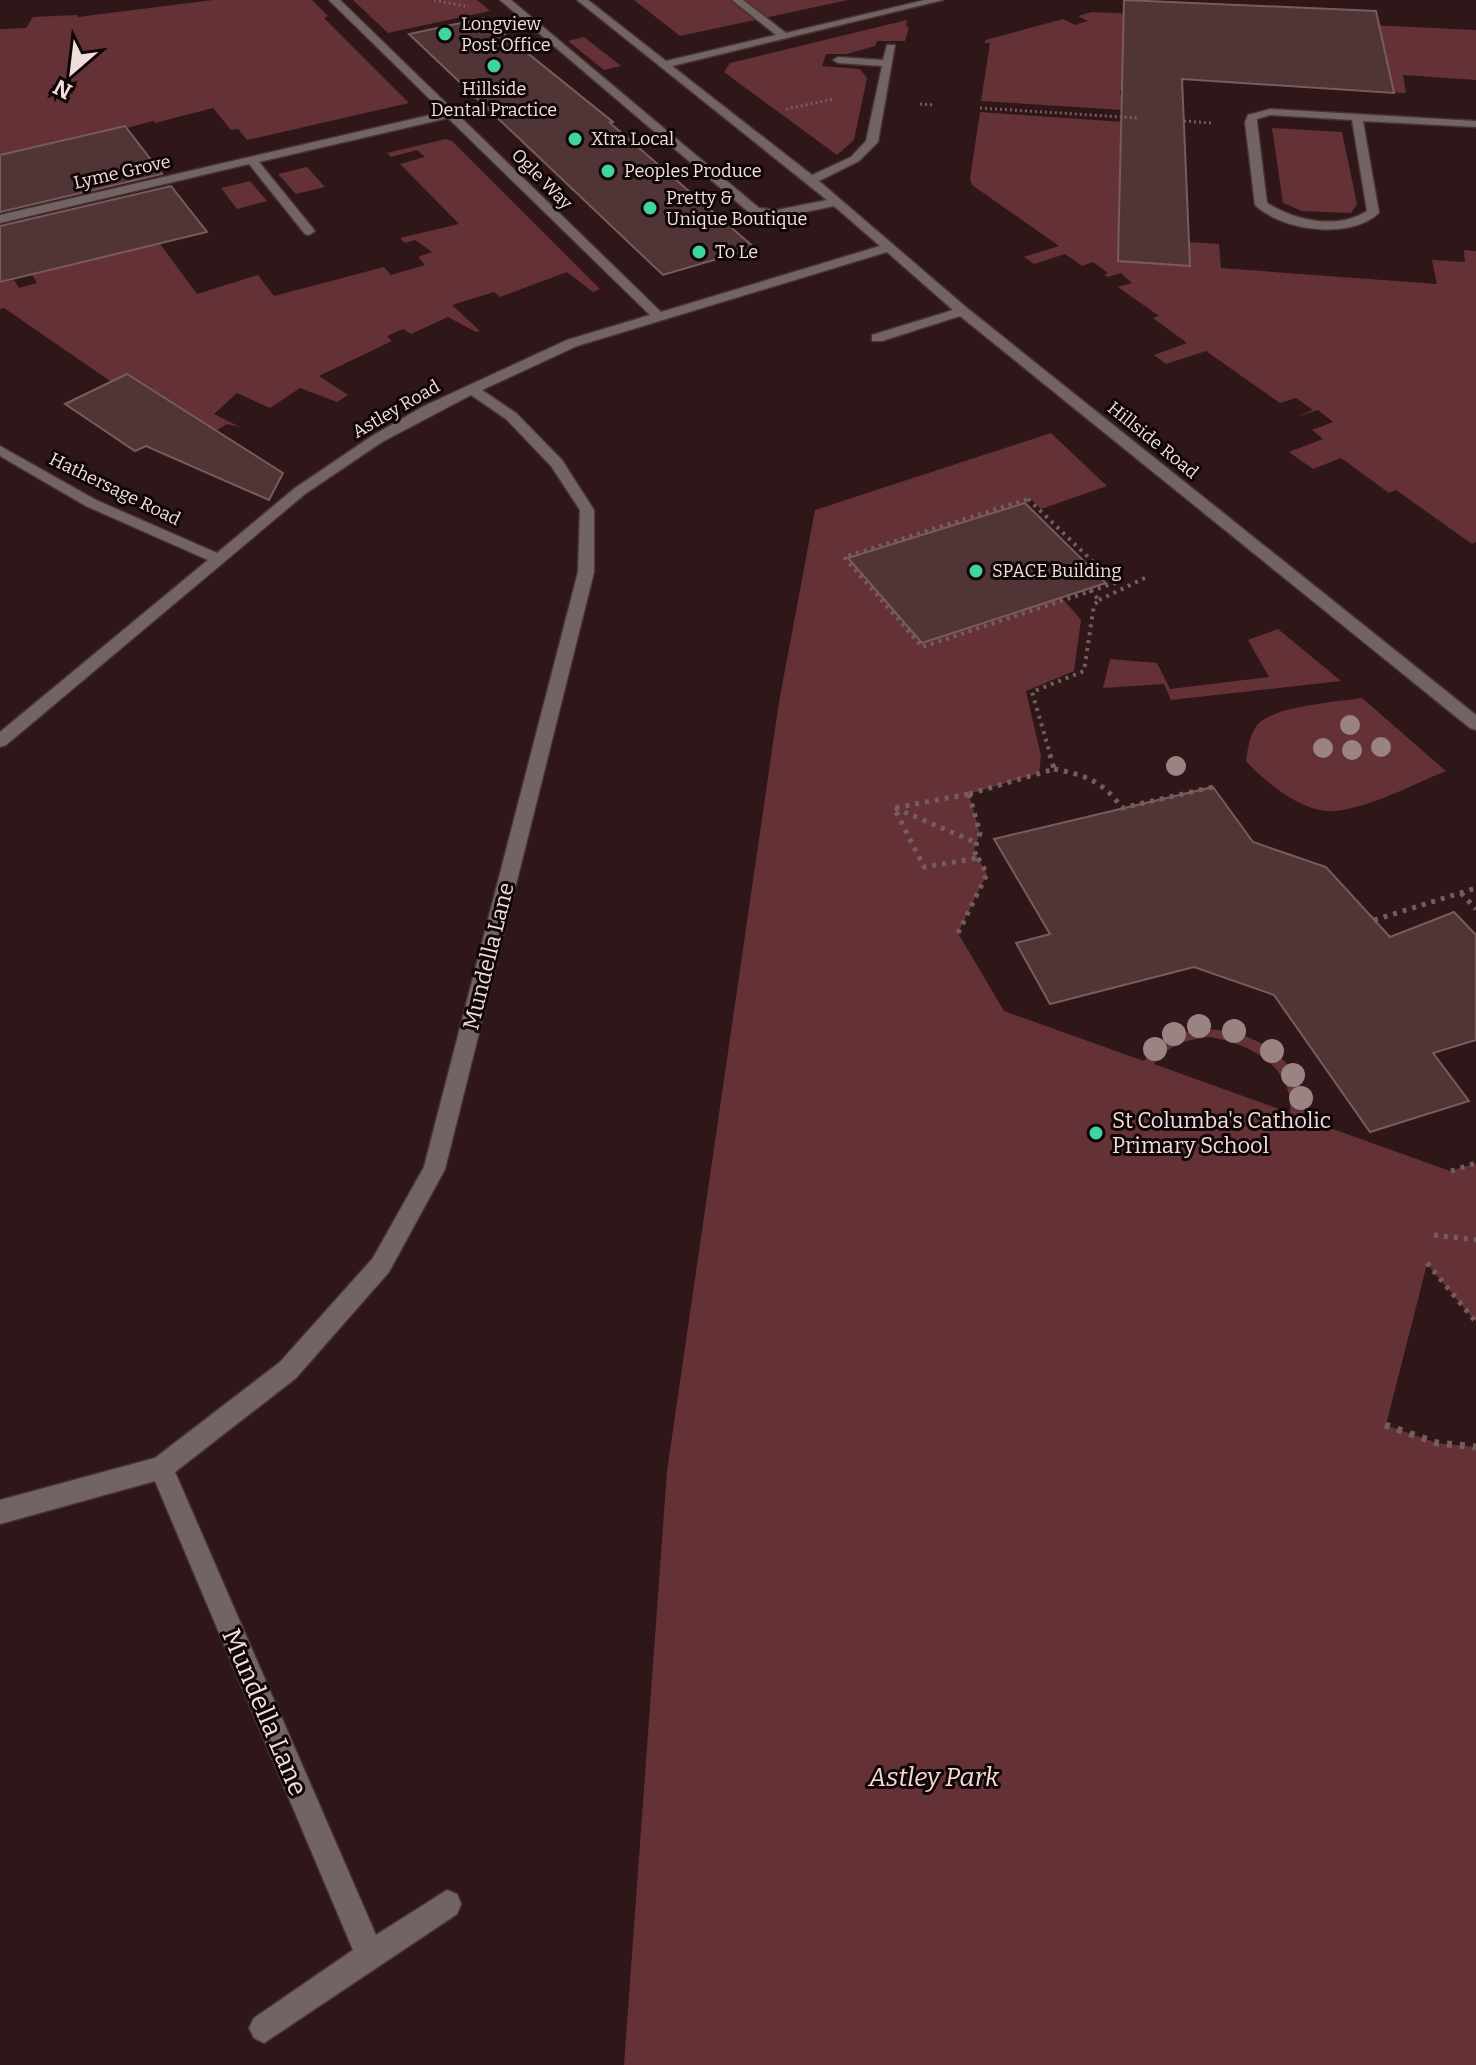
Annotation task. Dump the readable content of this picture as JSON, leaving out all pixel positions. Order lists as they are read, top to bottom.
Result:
{
  "streets": {
    "street": [
      "Lyme Grove",
      "Ogle Way",
      "Astley Road",
      "Hillside Road",
      "Hathersage Road",
      "Mundella Lane"
    ]
  },
  "crossings": [
    ["Lyme Grove", "Ogle Way"],
    ["Ogle Way", "Astley Road"],
    ["Astley Road", "Hillside Road"],
    ["Astley Road", "Hathersage Road"],
    ["Astley Road", "Mundella Lane"]
  ],
  "parks": ["Astley Park"],
  "places": [
    "Longview Post Office",
    "Hillside Dental Practice",
    "Xtra Local",
    "Peoples Produce",
    "Pretty & Unique Boutique",
    "To Le",
    "SPACE Building",
    "St Columba's Catholic Primary School"
  ],
  "north": "bottom left"
}
